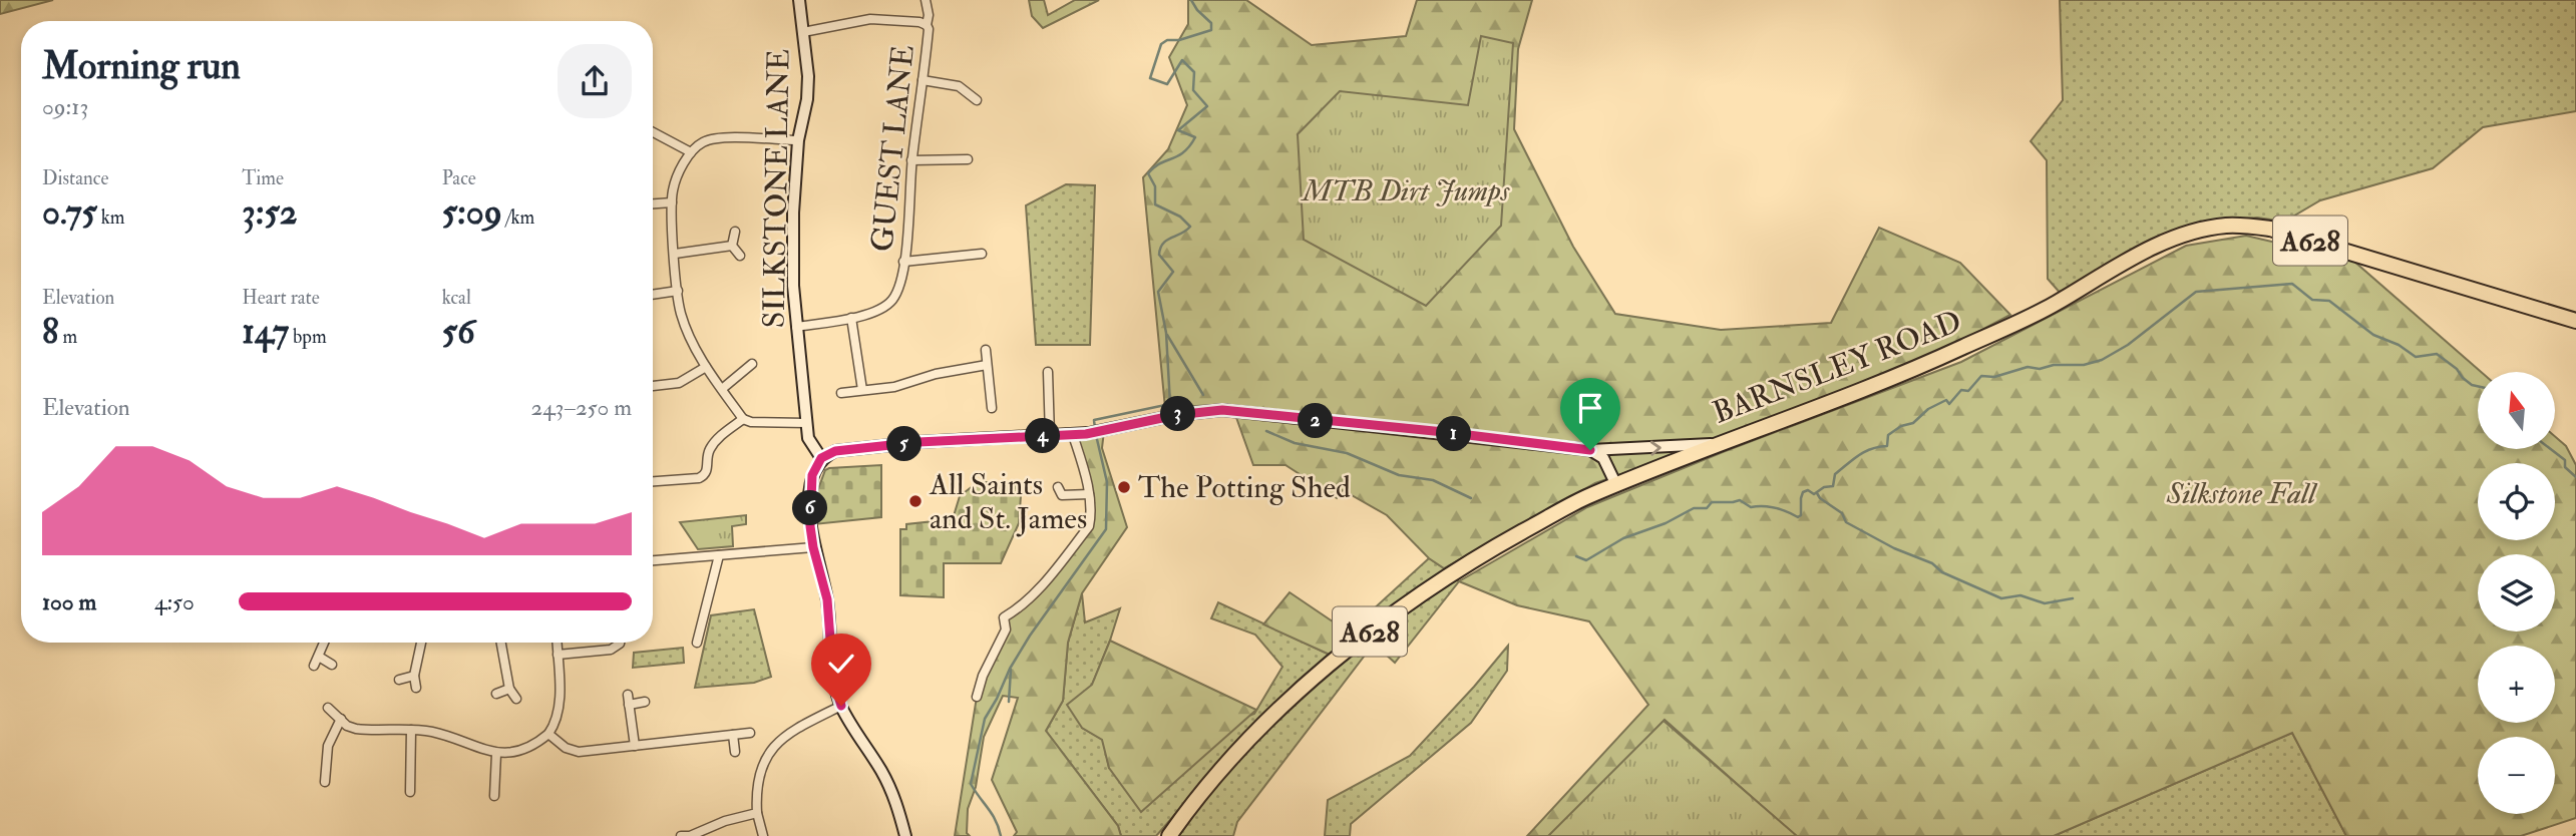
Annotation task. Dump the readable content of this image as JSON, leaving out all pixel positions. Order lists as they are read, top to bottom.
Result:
{
  "streets": {
    "highway": ["A628", "BARNSLEY ROAD"],
    "street": ["GUEST LANE", "SILKSTONE LANE"]
  },
  "crossings": [
    ["GUEST LANE", "SILKSTONE LANE"],
    ["SILKSTONE LANE", "BARNSLEY ROAD"],
    ["A628", "BARNSLEY ROAD"]
  ],
  "parks": ["MTB Dirt Jumps", "Silkstone Fall"],
  "places": ["The Potting Shed", "All Saints and St. James"],
  "north": "top",
  "page": {
    "heading": ["Morning run", "09:13"],
    "stats": [
      ["Distance", "0.75 km"],
      ["Time", "3:52"],
      ["Pace", "5:09 /km"],
      ["Elevation", "8 m"],
      ["Heart rate", "147 bpm"],
      ["kcal", "56"]
    ],
    "map_buttons": ["+", "−"],
    "chart": ["Elevation", "243–250 m"],
    "pins": [
      "3",
      "2",
      "1",
      "4",
      "5",
      "6"
    ],
    "list": [
      {
        "name": "100 m",
        "note": "4:50"
      }
    ]
  }
}
